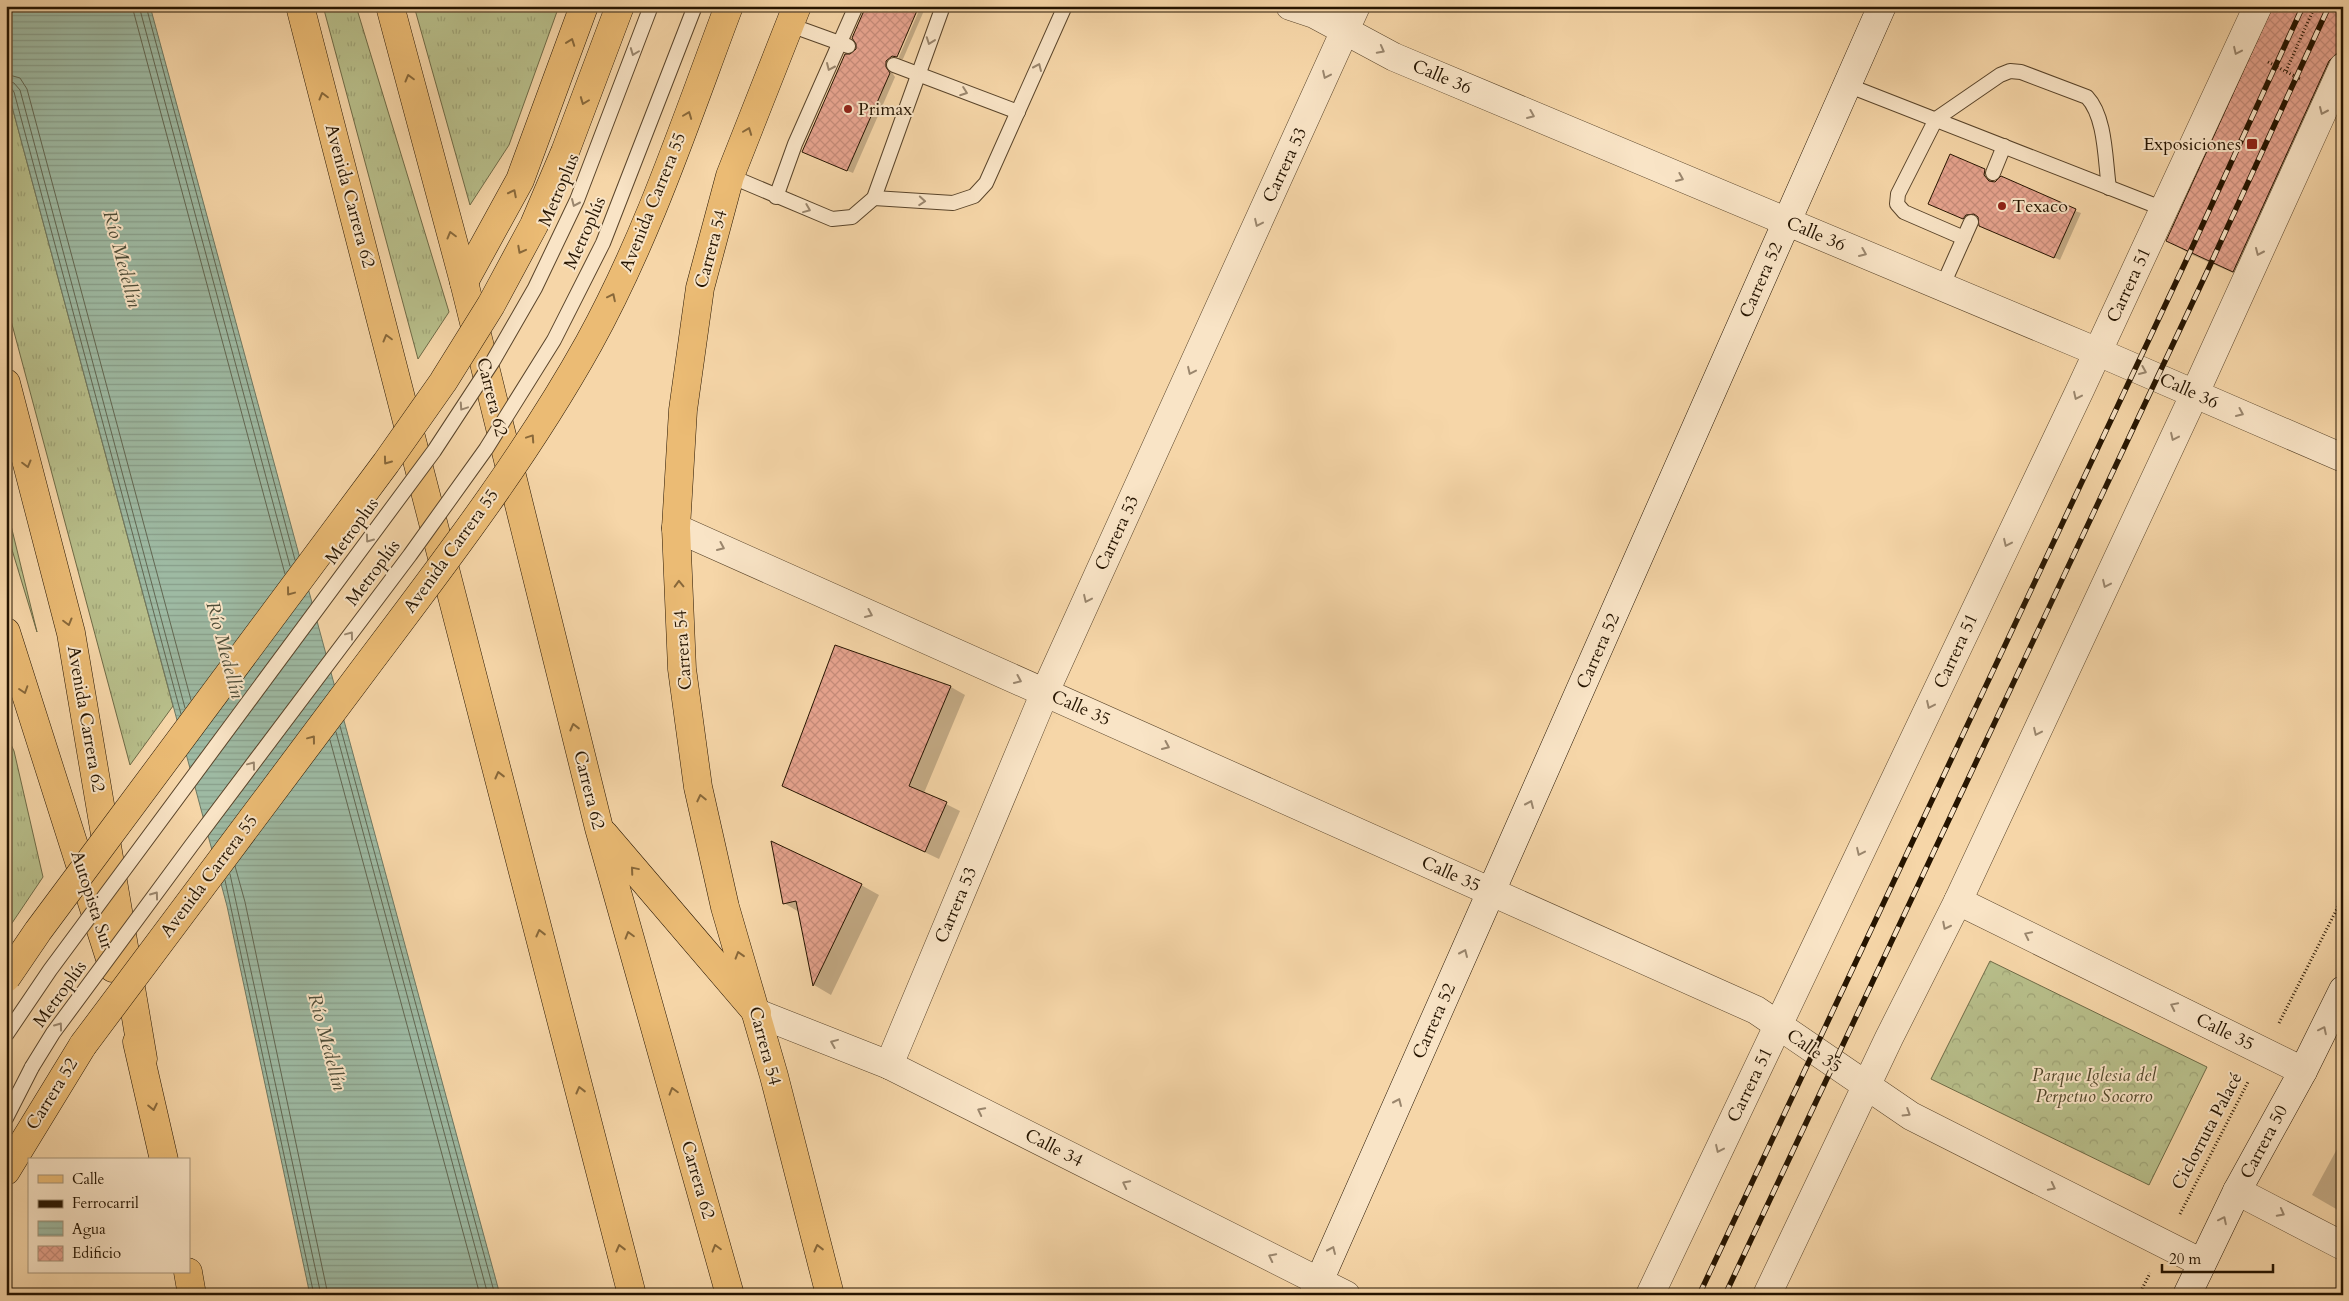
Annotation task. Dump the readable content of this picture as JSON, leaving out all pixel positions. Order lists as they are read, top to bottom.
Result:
{
  "streets": {
    "main road": [
      "Avenida Carrera 62",
      "Avenida Carrera 55",
      "Carrera 54",
      "Carrera 52",
      "Carrera 62",
      "Autopista Sur"
    ],
    "street": [
      "Calle 36",
      "Carrera 53",
      "Carrera 51",
      "Calle 35",
      "Carrera 50",
      "Calle 34"
    ],
    "lane": ["Metroplus", "Metroplús"],
    "path": ["Ciclorruta Palacé"]
  },
  "crossings": [
    ["Calle 36", "Carrera 53"],
    ["Calle 36", "Carrera 52"],
    ["Calle 36", "Carrera 51"],
    ["Carrera 53", "Calle 35"],
    ["Carrera 53", "Calle 34"],
    ["Avenida Carrera 62", "Autopista Sur"],
    ["Avenida Carrera 55", "Carrera 52"],
    ["Carrera 54", "Calle 35"],
    ["Carrera 54", "Calle 34"],
    ["Carrera 52", "Calle 35"],
    ["Carrera 52", "Calle 34"],
    ["Carrera 51", "Calle 35"],
    ["Calle 35", "Ciclorruta Palacé"],
    ["Calle 35", "Carrera 50"]
  ],
  "one_way": [
    "Calle 36",
    "Carrera 53",
    "Metroplus",
    "Metroplús",
    "Carrera 54",
    "Carrera 52",
    "Carrera 62",
    "Autopista Sur",
    "Carrera 50",
    "Calle 34"
  ],
  "water": ["Río Medellín"],
  "parks": ["Parque Iglesia del Perpetuo Socorro"],
  "places": {
    "other": ["Primax", "Texaco"],
    "transit": ["Exposiciones"]
  },
  "legend": [
    "Calle",
    "Ferrocarril",
    "Agua",
    "Edificio"
  ],
  "scale_bar": "20 m"
}
